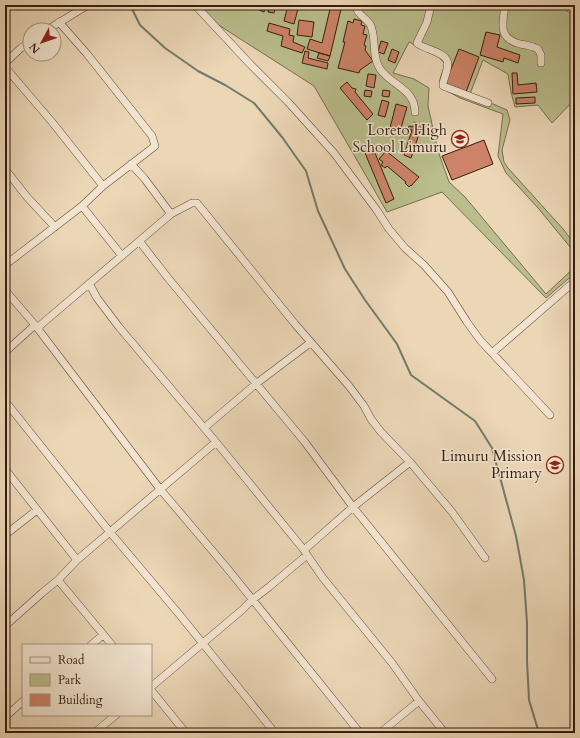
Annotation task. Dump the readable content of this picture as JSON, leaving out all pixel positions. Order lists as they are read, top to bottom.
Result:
{
  "places": {
    "school or university": ["Loreto High School Limuru", "Limuru Mission Primary"]
  },
  "legend": ["Road", "Park", "Building"],
  "north": "bottom left"
}
